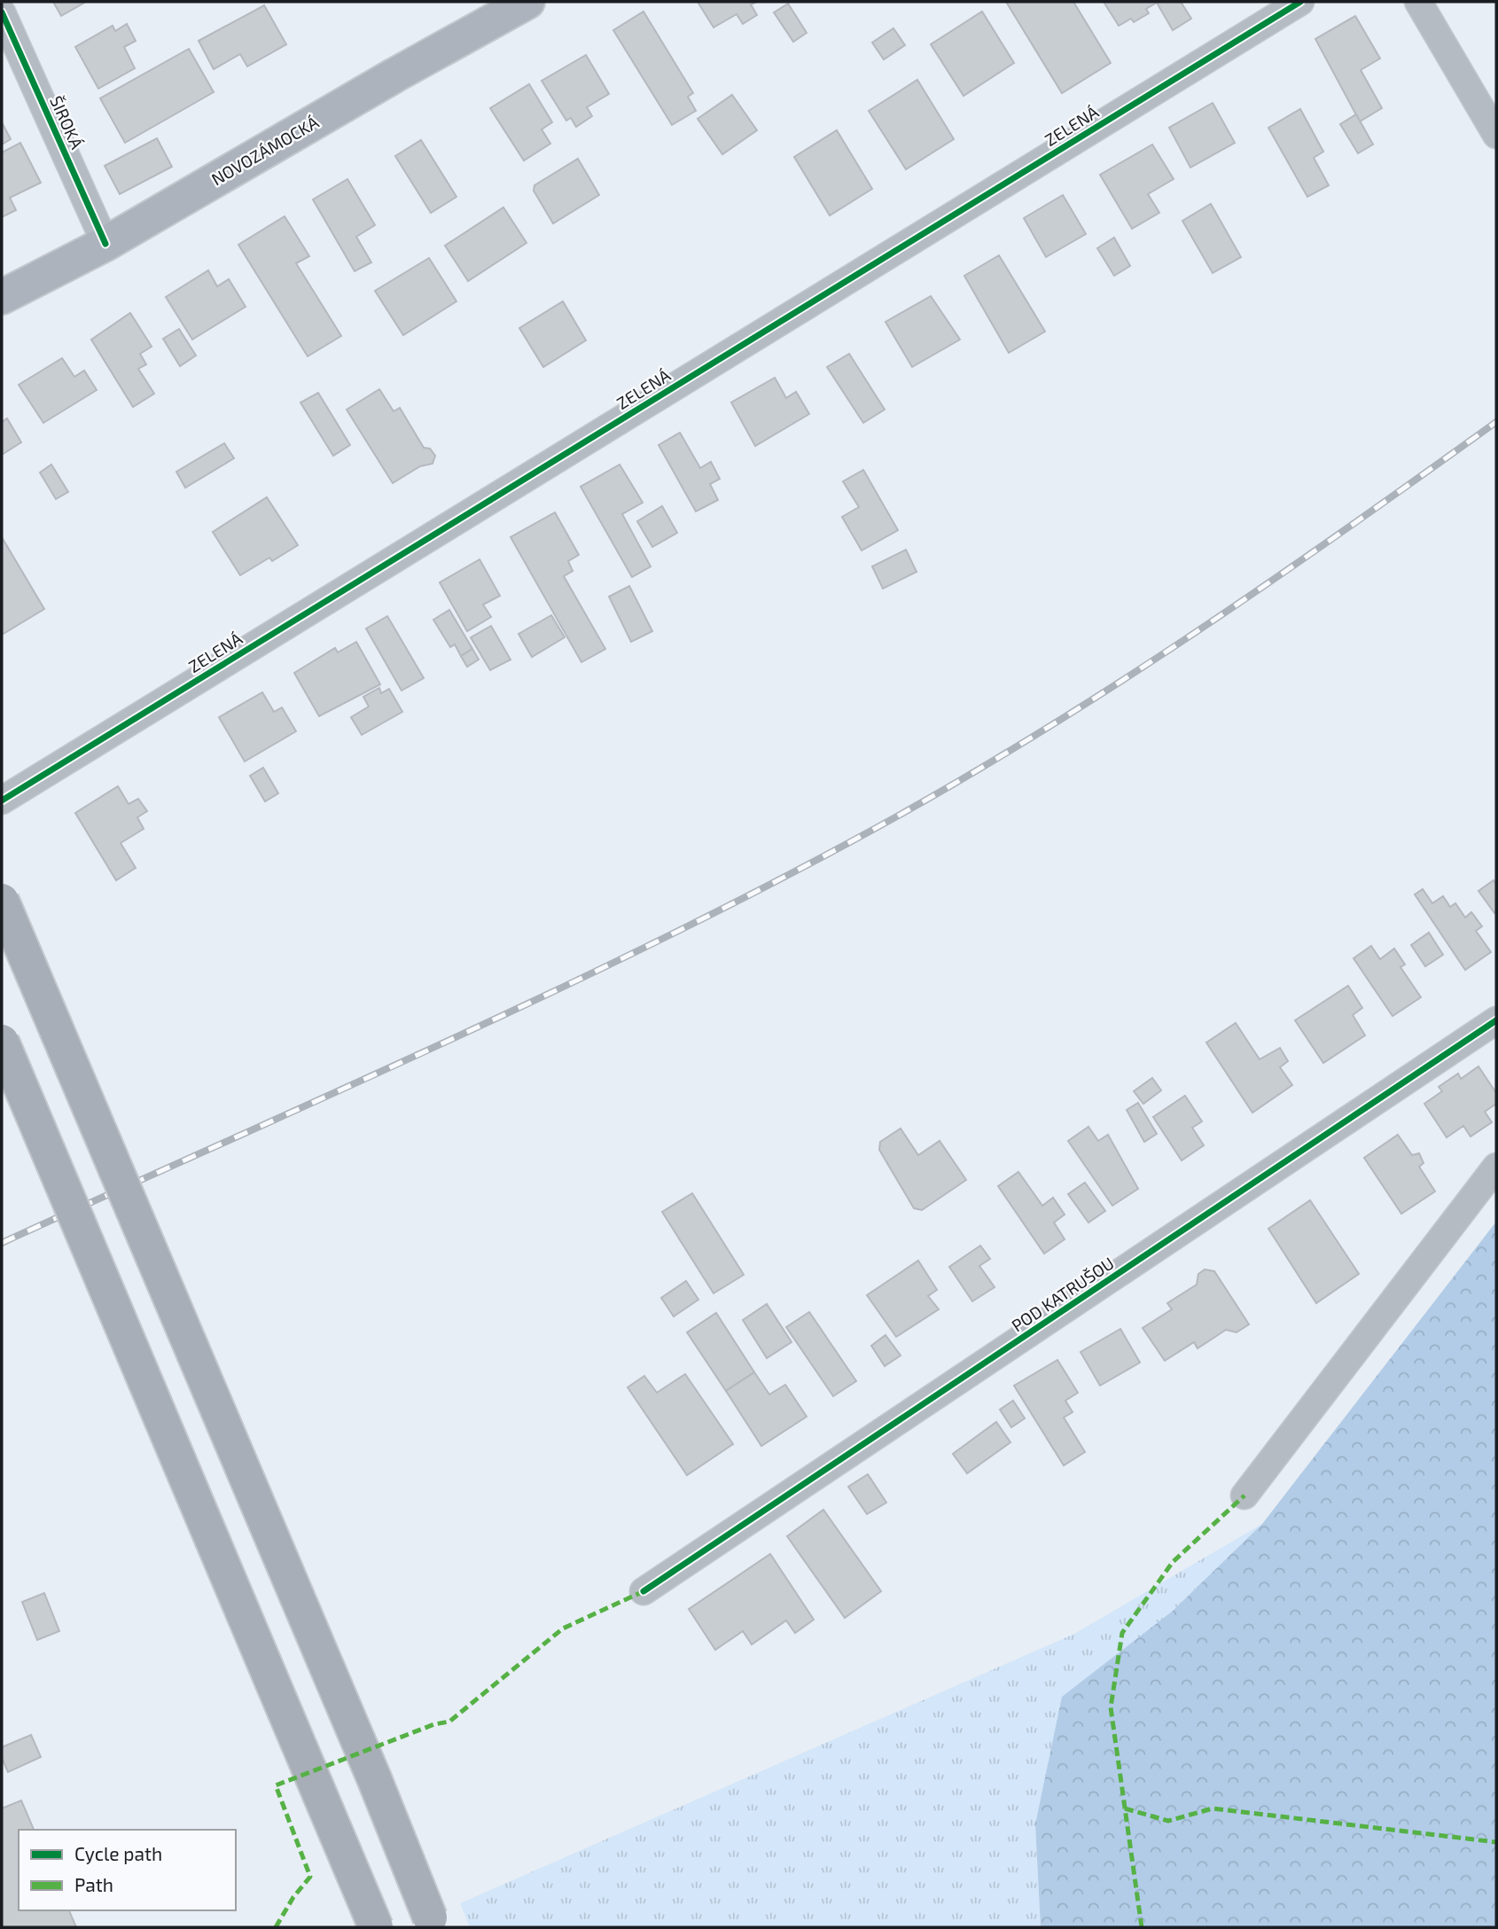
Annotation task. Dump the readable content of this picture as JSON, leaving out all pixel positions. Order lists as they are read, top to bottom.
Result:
{
  "streets": {
    "main road": ["NOVOZÁMOCKÁ"],
    "street": ["ŠIROKÁ", "ZELENÁ", "POD KATRUŠOU"]
  },
  "crossings": [
    ["ŠIROKÁ", "NOVOZÁMOCKÁ"]
  ],
  "legend": ["Cycle path", "Path"]
}
